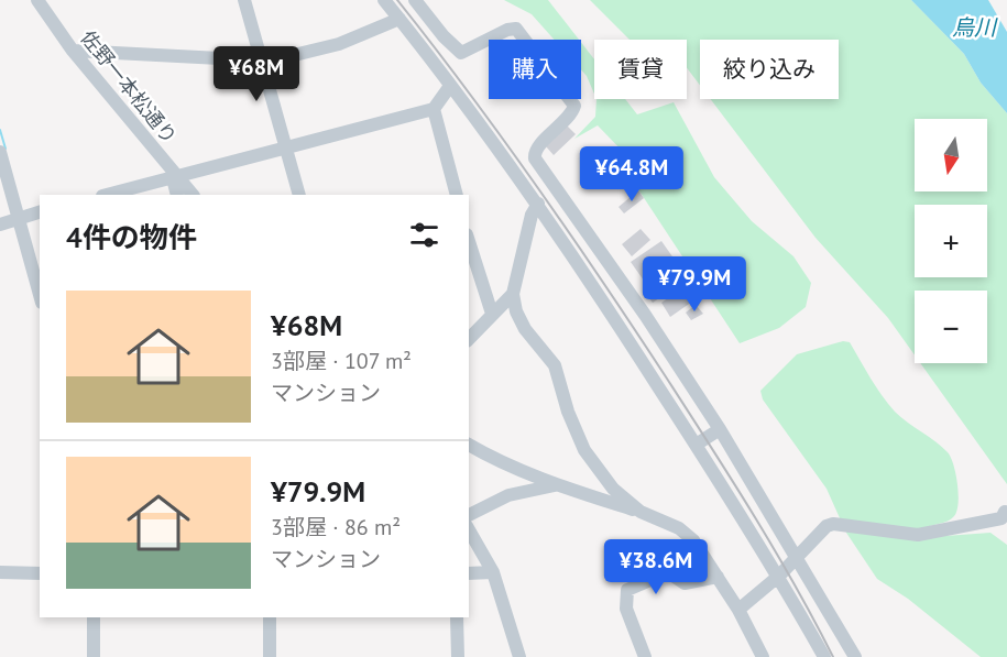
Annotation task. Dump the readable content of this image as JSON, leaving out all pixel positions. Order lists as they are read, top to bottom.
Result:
{
  "streets": {
    "street": ["佐野一本松通り"]
  },
  "water": ["烏川"],
  "north": "bottom",
  "page": {
    "chip": ["購入", "賃貸", "絞り込み"],
    "price": [
      "¥68M",
      "¥64.8M",
      "¥79.9M",
      "¥38.6M"
    ],
    "map_buttons": ["+", "−"],
    "heading": "4件の物件",
    "list": [
      {
        "name": "¥68M",
        "note": "3部屋 · 107 m² · マンション"
      },
      {
        "name": "¥79.9M",
        "note": "3部屋 · 86 m² · マンション"
      }
    ]
  }
}
